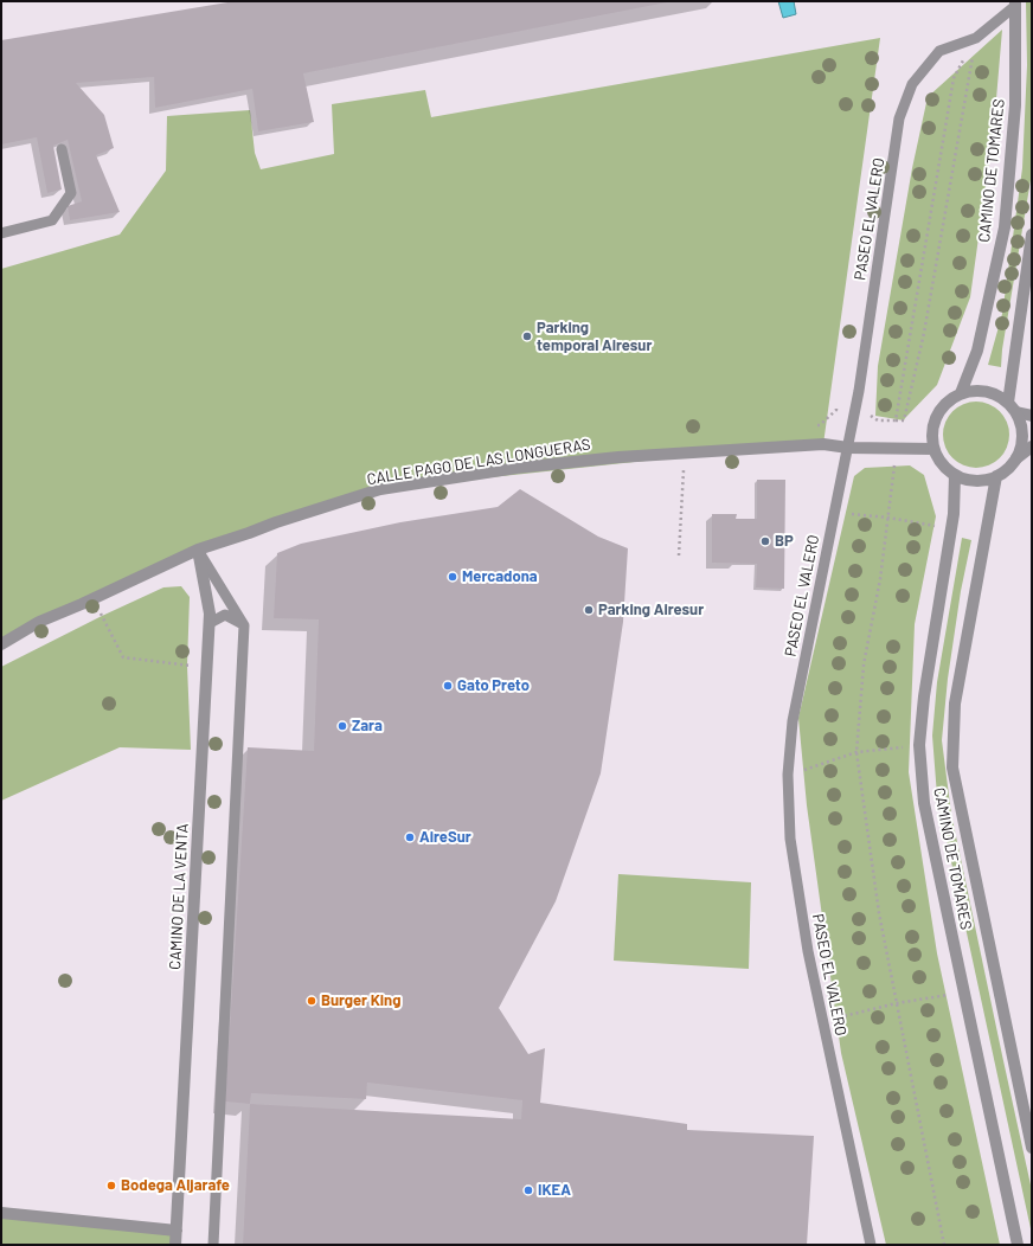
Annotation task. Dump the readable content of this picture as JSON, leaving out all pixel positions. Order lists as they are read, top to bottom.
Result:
{
  "streets": {
    "street": ["CAMINO DE TOMARES", "CALLE PAGO DE LAS LONGUERAS", "CAMINO DE LA VENTA"],
    "lane": ["PASEO EL VALERO"]
  },
  "crossings": [
    ["CAMINO DE TOMARES", "PASEO EL VALERO"],
    ["CAMINO DE TOMARES", "CALLE PAGO DE LAS LONGUERAS"],
    ["PASEO EL VALERO", "CALLE PAGO DE LAS LONGUERAS"],
    ["CALLE PAGO DE LAS LONGUERAS", "CAMINO DE LA VENTA"]
  ],
  "places": [
    "Parking temporal Airesur",
    "BP",
    "Mercadona",
    "Parking Airesur",
    "Gato Preto",
    "Zara",
    "AireSur",
    "Burger King",
    "Bodega Aljarafe",
    "IKEA"
  ]
}
